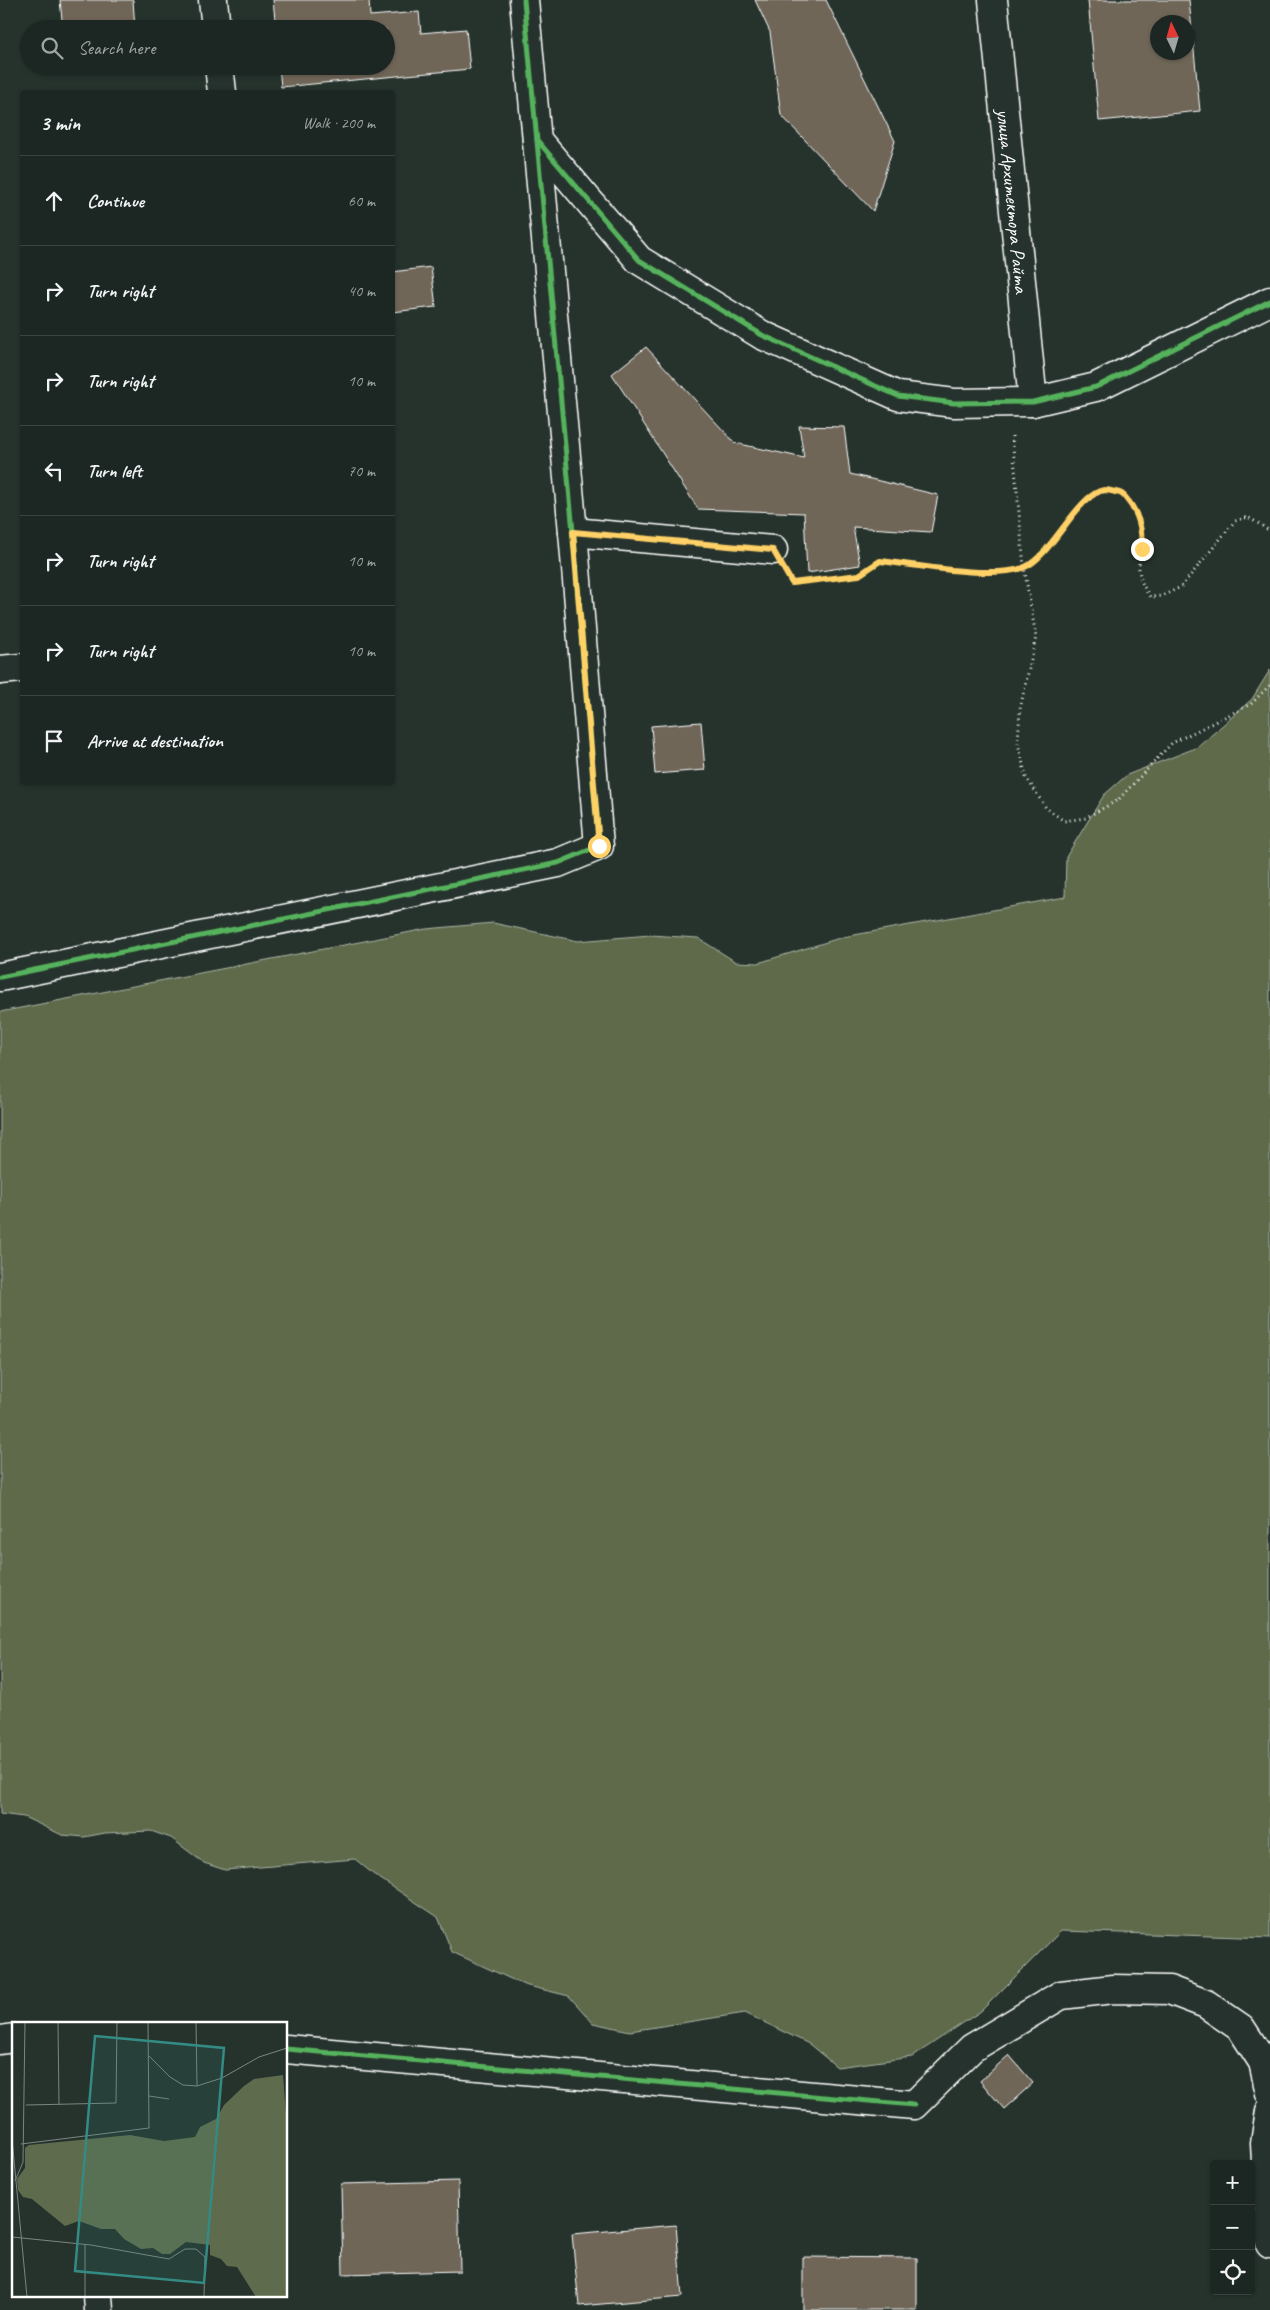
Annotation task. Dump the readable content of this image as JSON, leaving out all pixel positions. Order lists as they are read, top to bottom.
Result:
{
  "streets": {
    "street": ["улица Архитектора Райта"]
  },
  "north": "top",
  "page": {
    "search": "Search here",
    "heading": ["3 min", "Walk · 200 m"],
    "list": [
      ["Continue", "60 m"],
      ["Turn right", "40 m"],
      ["Turn right", "10 m"],
      ["Turn left", "70 m"],
      ["Turn right", "10 m"],
      ["Turn right", "10 m"],
      "Arrive at destination"
    ],
    "map_buttons": ["+", "−"]
  }
}
